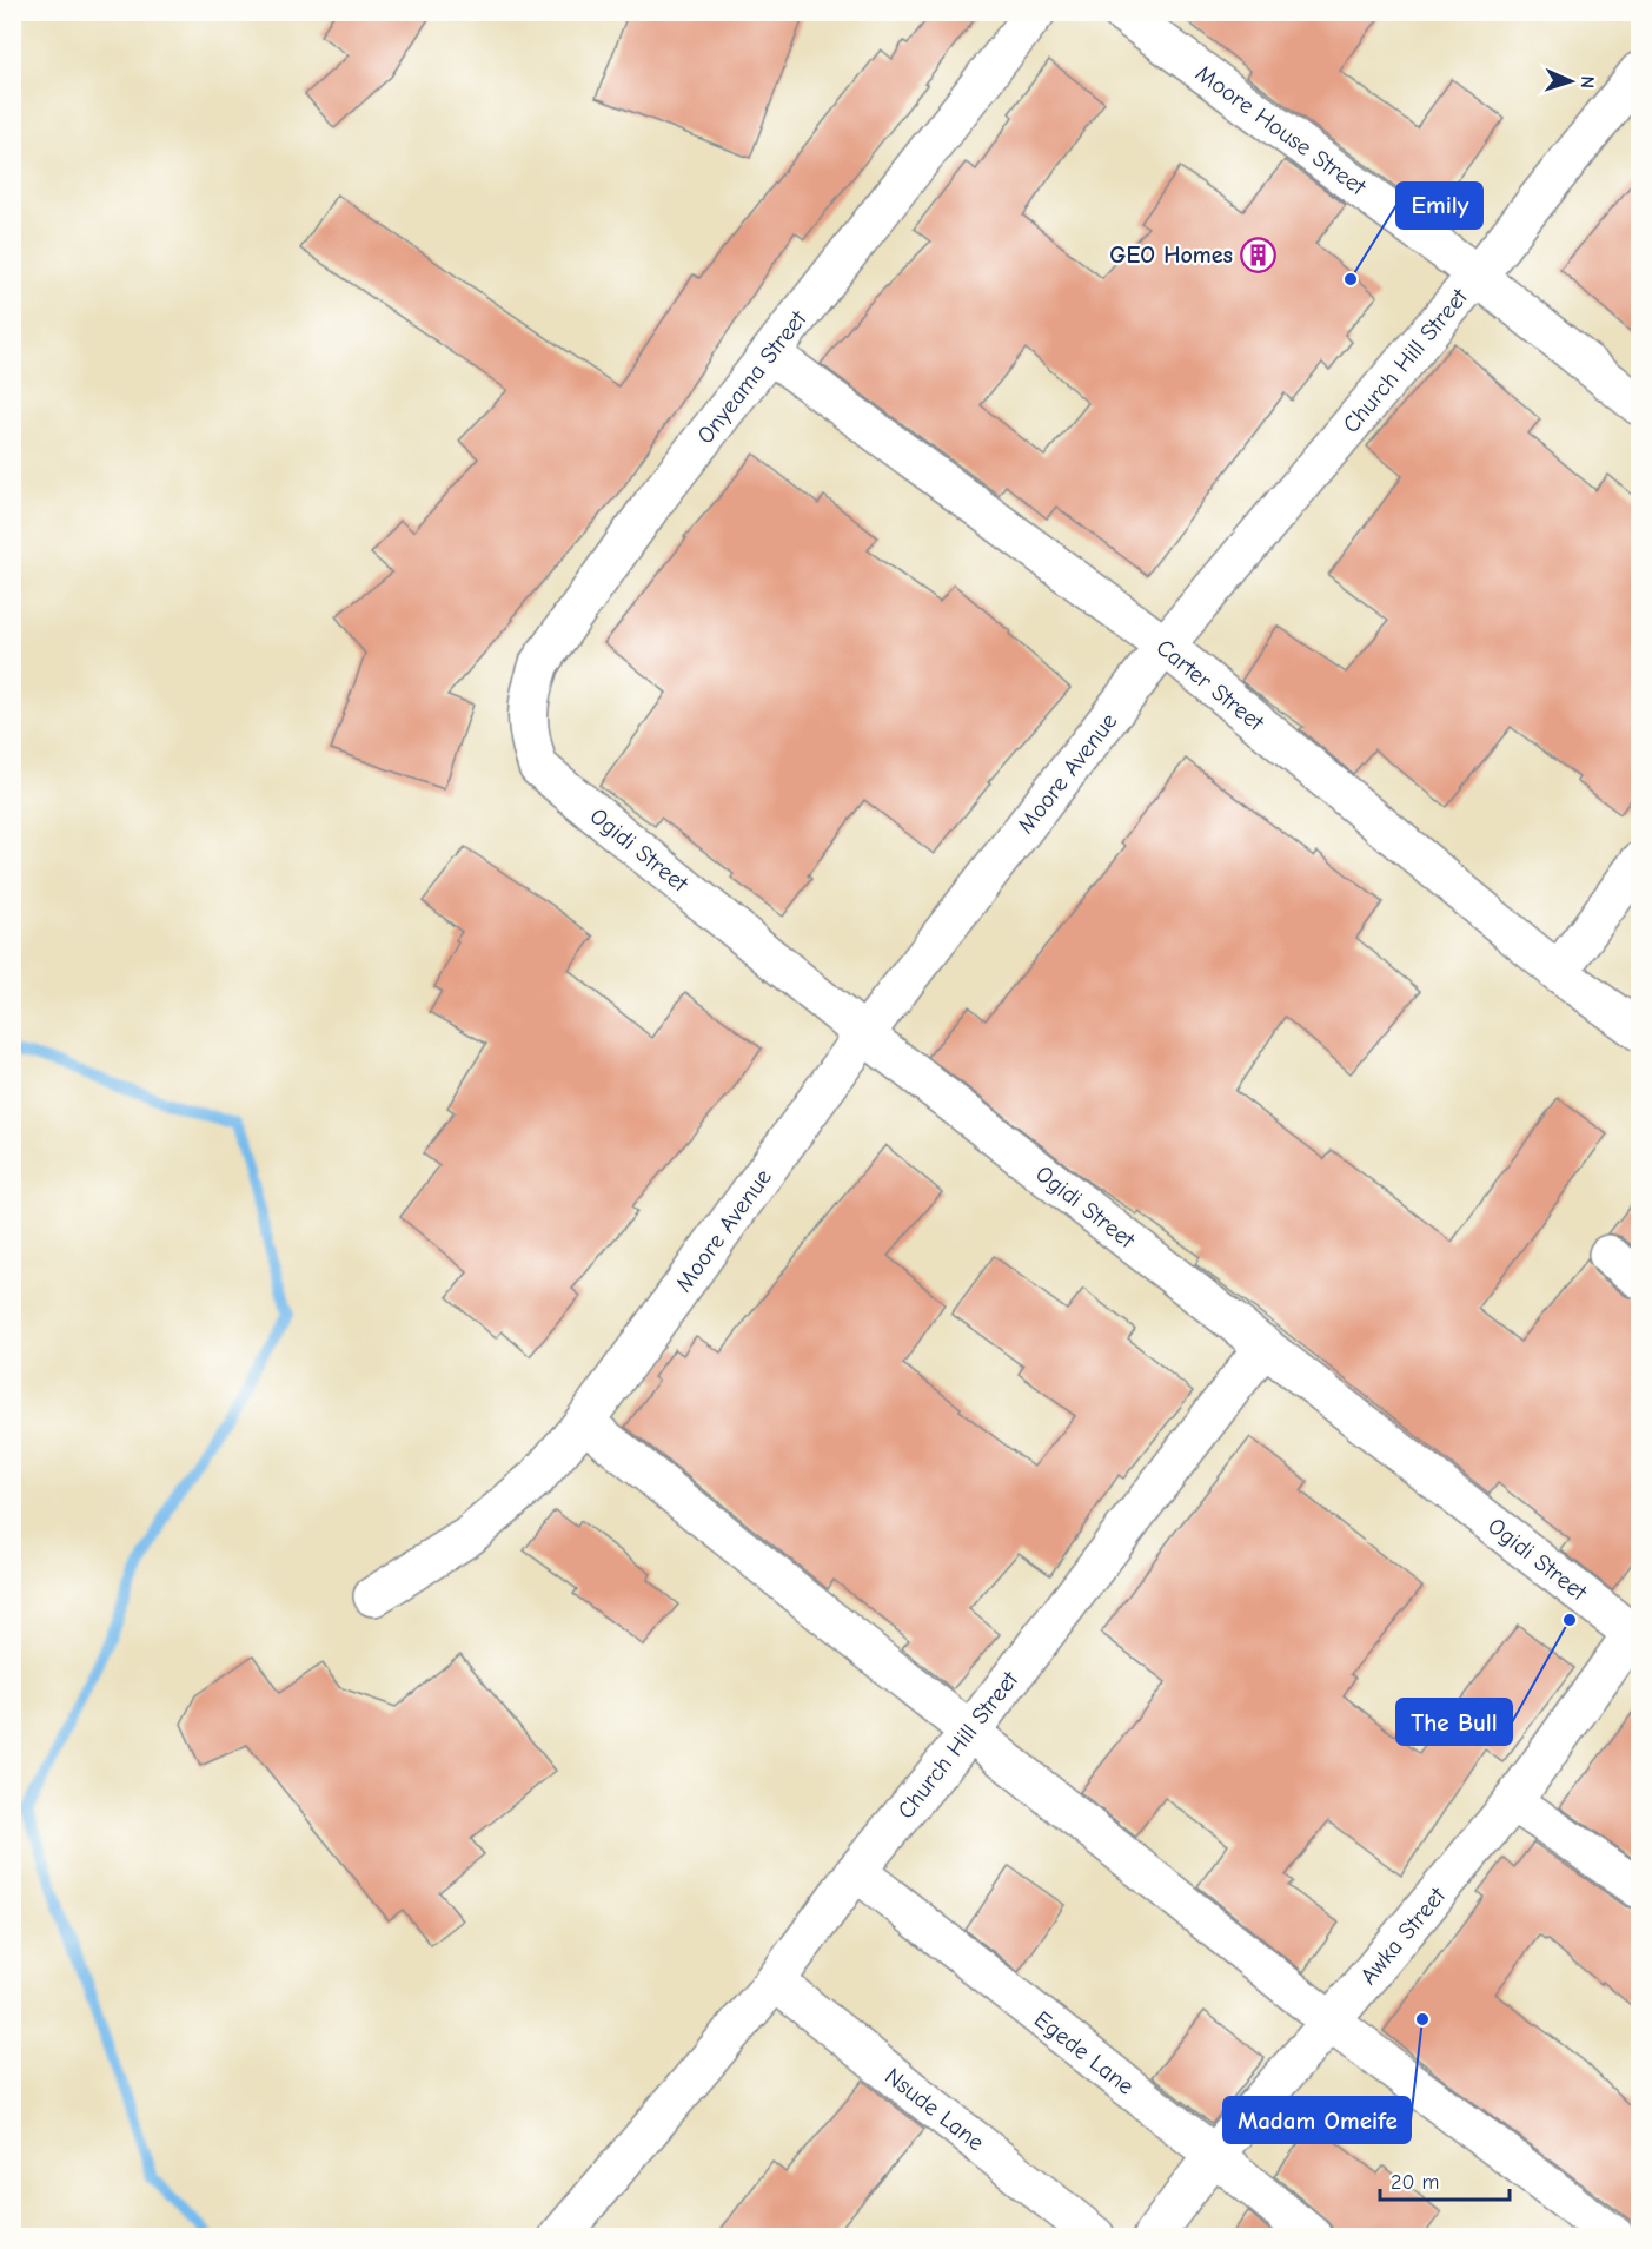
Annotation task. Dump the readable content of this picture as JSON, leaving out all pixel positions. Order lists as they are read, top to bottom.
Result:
{
  "streets": {
    "street": [
      "Moore House Street",
      "Church Hill Street",
      "Onyeama Street",
      "Carter Street",
      "Moore Avenue",
      "Ogidi Street",
      "Awka Street",
      "Egede Lane",
      "Nsude Lane"
    ]
  },
  "crossings": [
    ["Moore House Street", "Church Hill Street"],
    ["Church Hill Street", "Carter Street"],
    ["Church Hill Street", "Moore Avenue"],
    ["Church Hill Street", "Ogidi Street"],
    ["Church Hill Street", "Egede Lane"],
    ["Church Hill Street", "Nsude Lane"],
    ["Onyeama Street", "Carter Street"],
    ["Onyeama Street", "Ogidi Street"],
    ["Carter Street", "Moore Avenue"],
    ["Moore Avenue", "Ogidi Street"],
    ["Ogidi Street", "Awka Street"],
    ["Awka Street", "Egede Lane"]
  ],
  "places": {
    "building": ["GEO Homes"],
    "other": ["Emily", "The Bull", "Madam Omeife"]
  },
  "scale_bar": "20 m",
  "north": "right"
}
